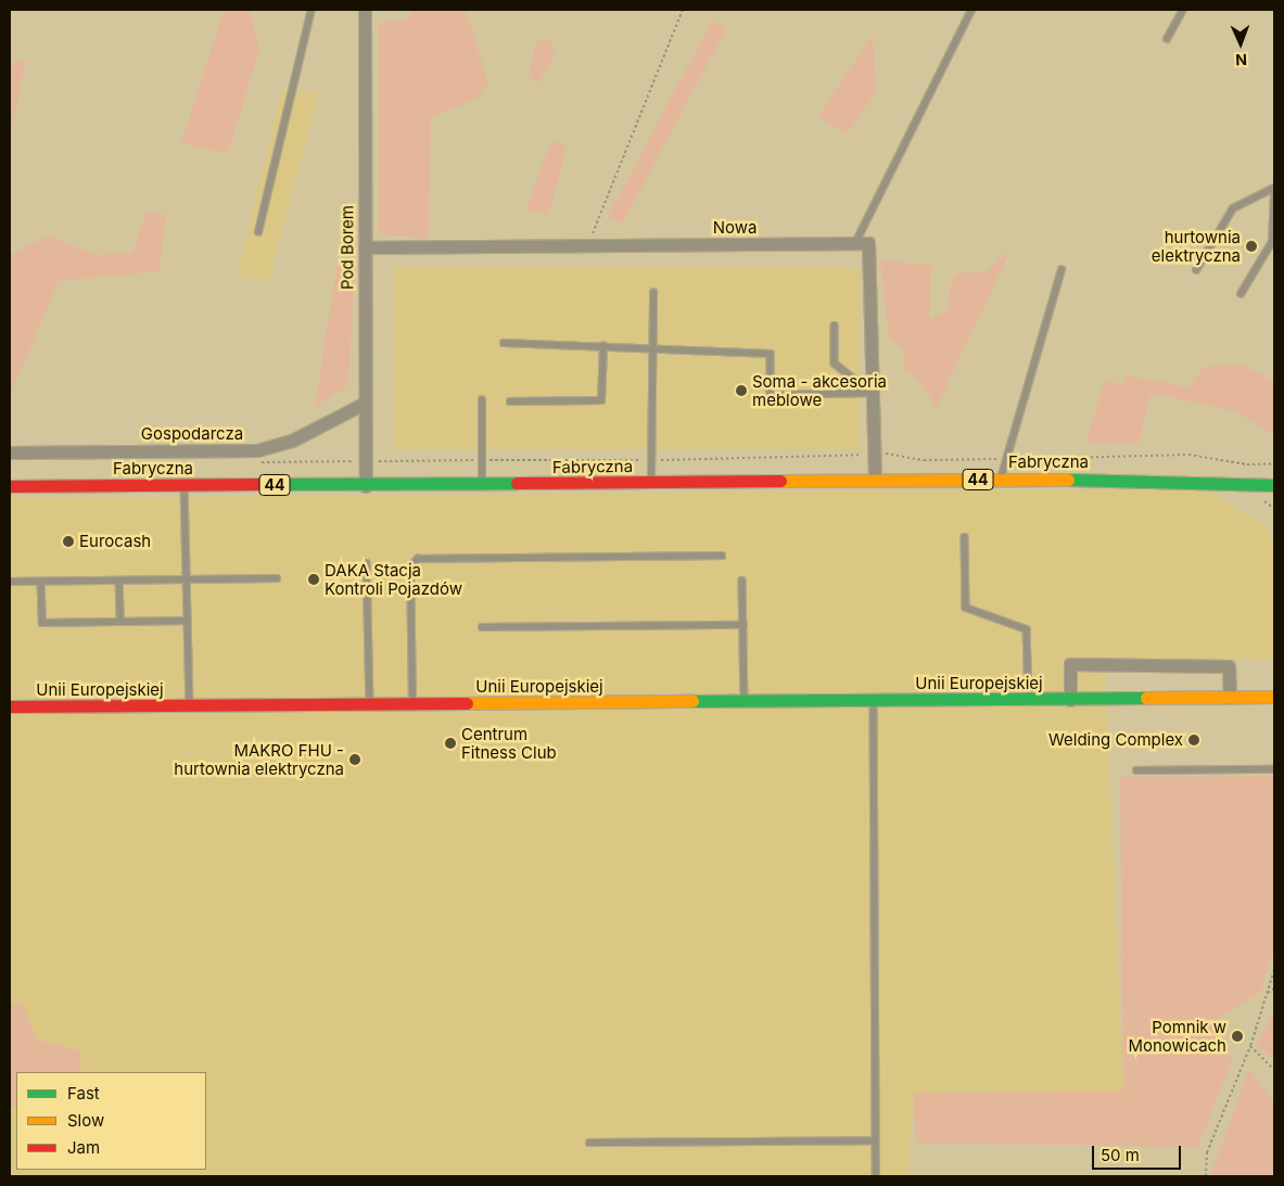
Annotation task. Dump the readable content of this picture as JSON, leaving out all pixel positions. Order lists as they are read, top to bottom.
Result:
{
  "streets": {
    "main road": ["Fabryczna", "44", "Unii Europejskiej"],
    "street": ["Nowa", "Pod Borem", "Gospodarcza"]
  },
  "crossings": [
    ["Nowa", "Pod Borem"],
    ["Pod Borem", "Gospodarcza"],
    ["Pod Borem", "Fabryczna"]
  ],
  "places": [
    "hurtownia elektryczna",
    "Soma - akcesoria meblowe",
    "Eurocash",
    "DAKA Stacja Kontroli Pojazdów",
    "Welding Complex",
    "Centrum Fitness Club",
    "MAKRO FHU - hurtownia elektryczna",
    "Pomnik w Monowicach"
  ],
  "legend": ["Fast", "Slow", "Jam"],
  "scale_bar": "50 m",
  "north": "bottom"
}
